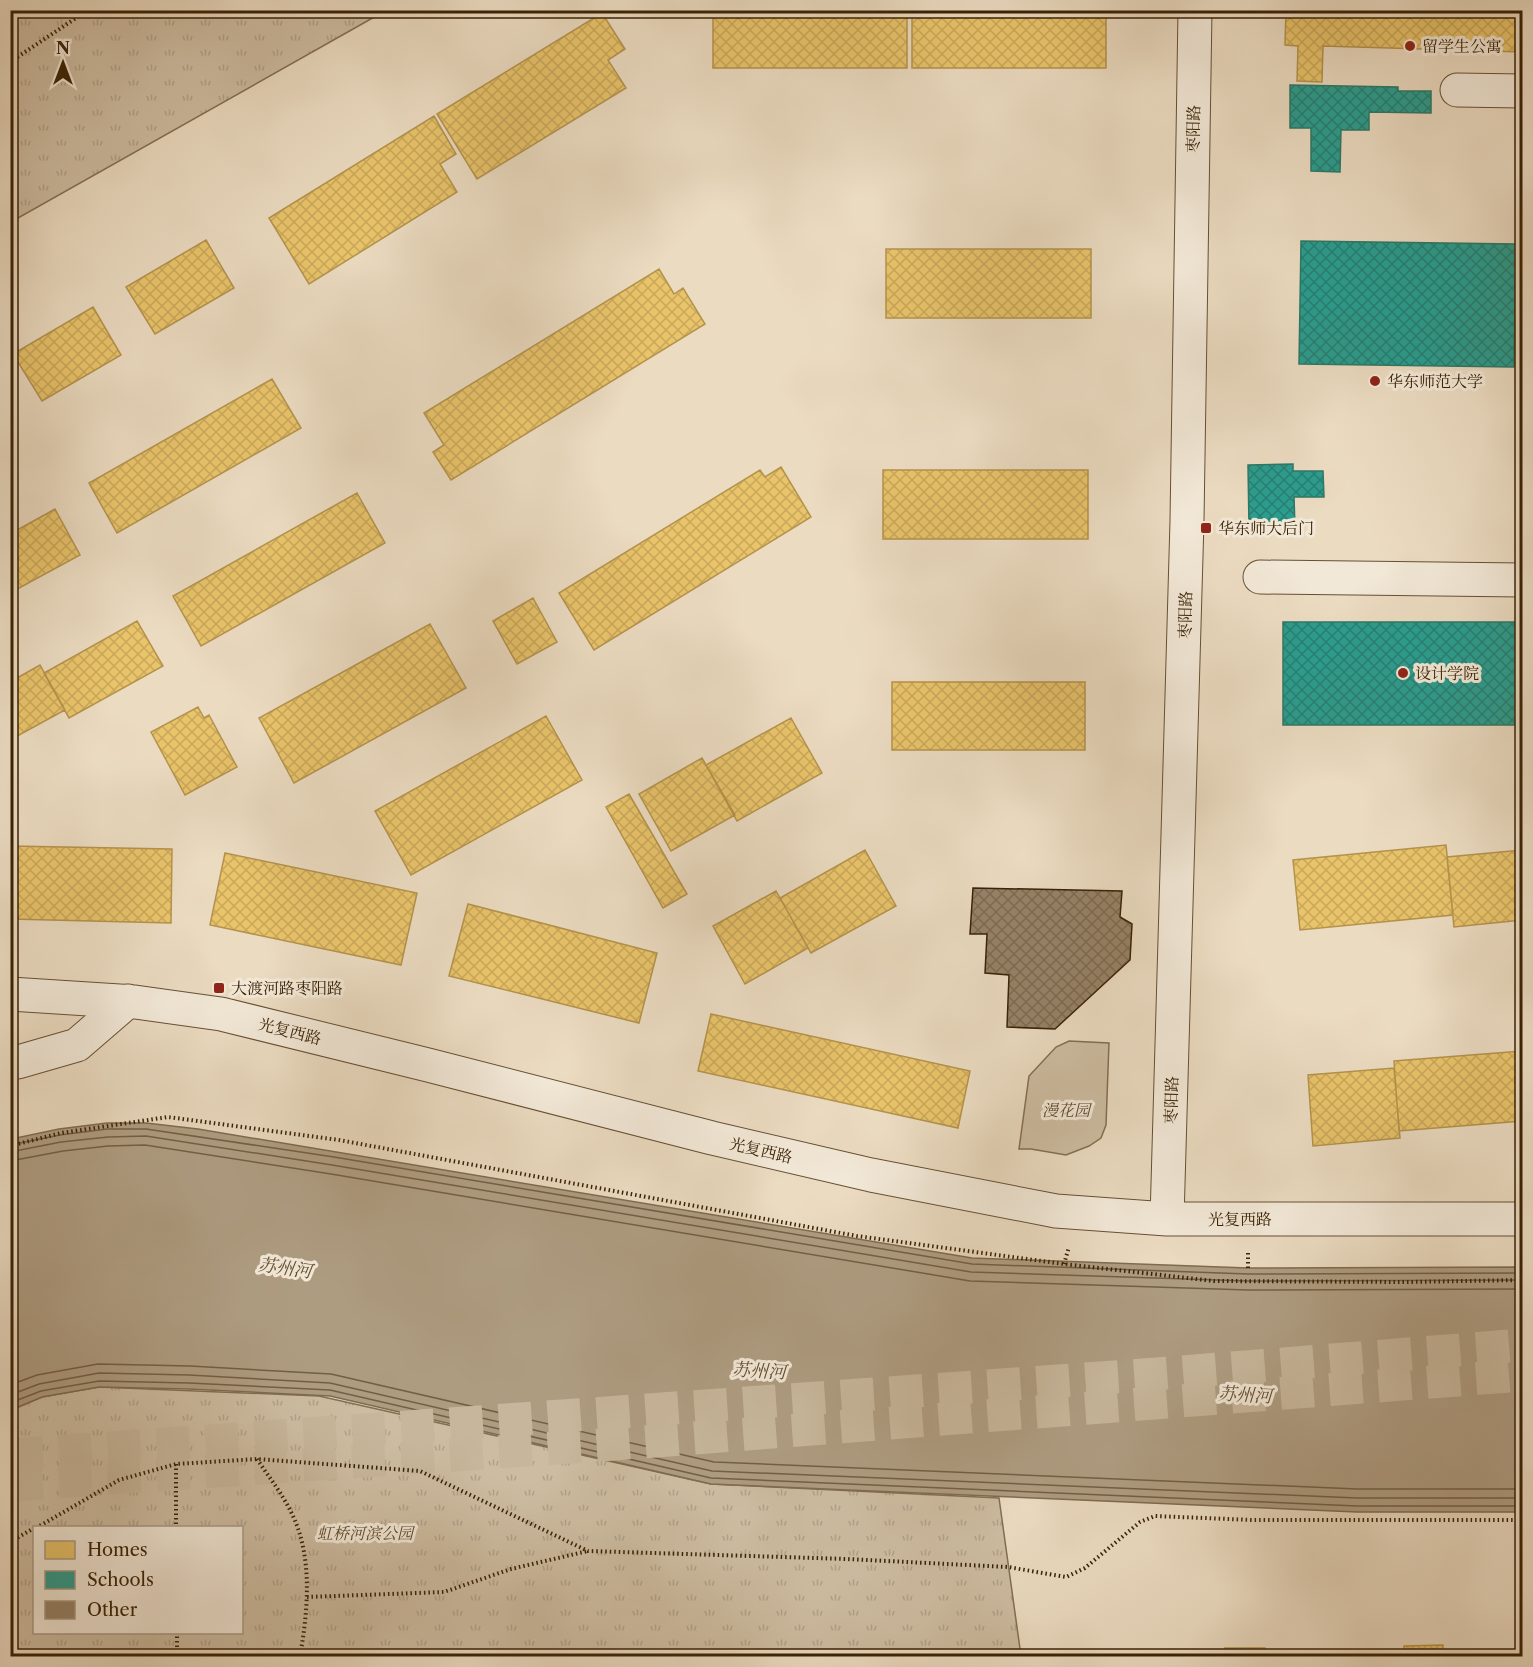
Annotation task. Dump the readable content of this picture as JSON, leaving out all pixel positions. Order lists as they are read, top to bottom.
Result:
{
  "streets": {
    "street": ["枣阳路", "光复西路"]
  },
  "crossings": [
    ["枣阳路", "光复西路"]
  ],
  "water": ["苏州河"],
  "parks": ["漫花园", "虹桥河滨公园"],
  "places": {
    "other": ["留学生公寓", "华东师范大学", "设计学院"],
    "transit": ["华东师大后门", "大渡河路枣阳路"]
  },
  "legend": ["Homes", "Schools", "Other"],
  "north": "top"
}
